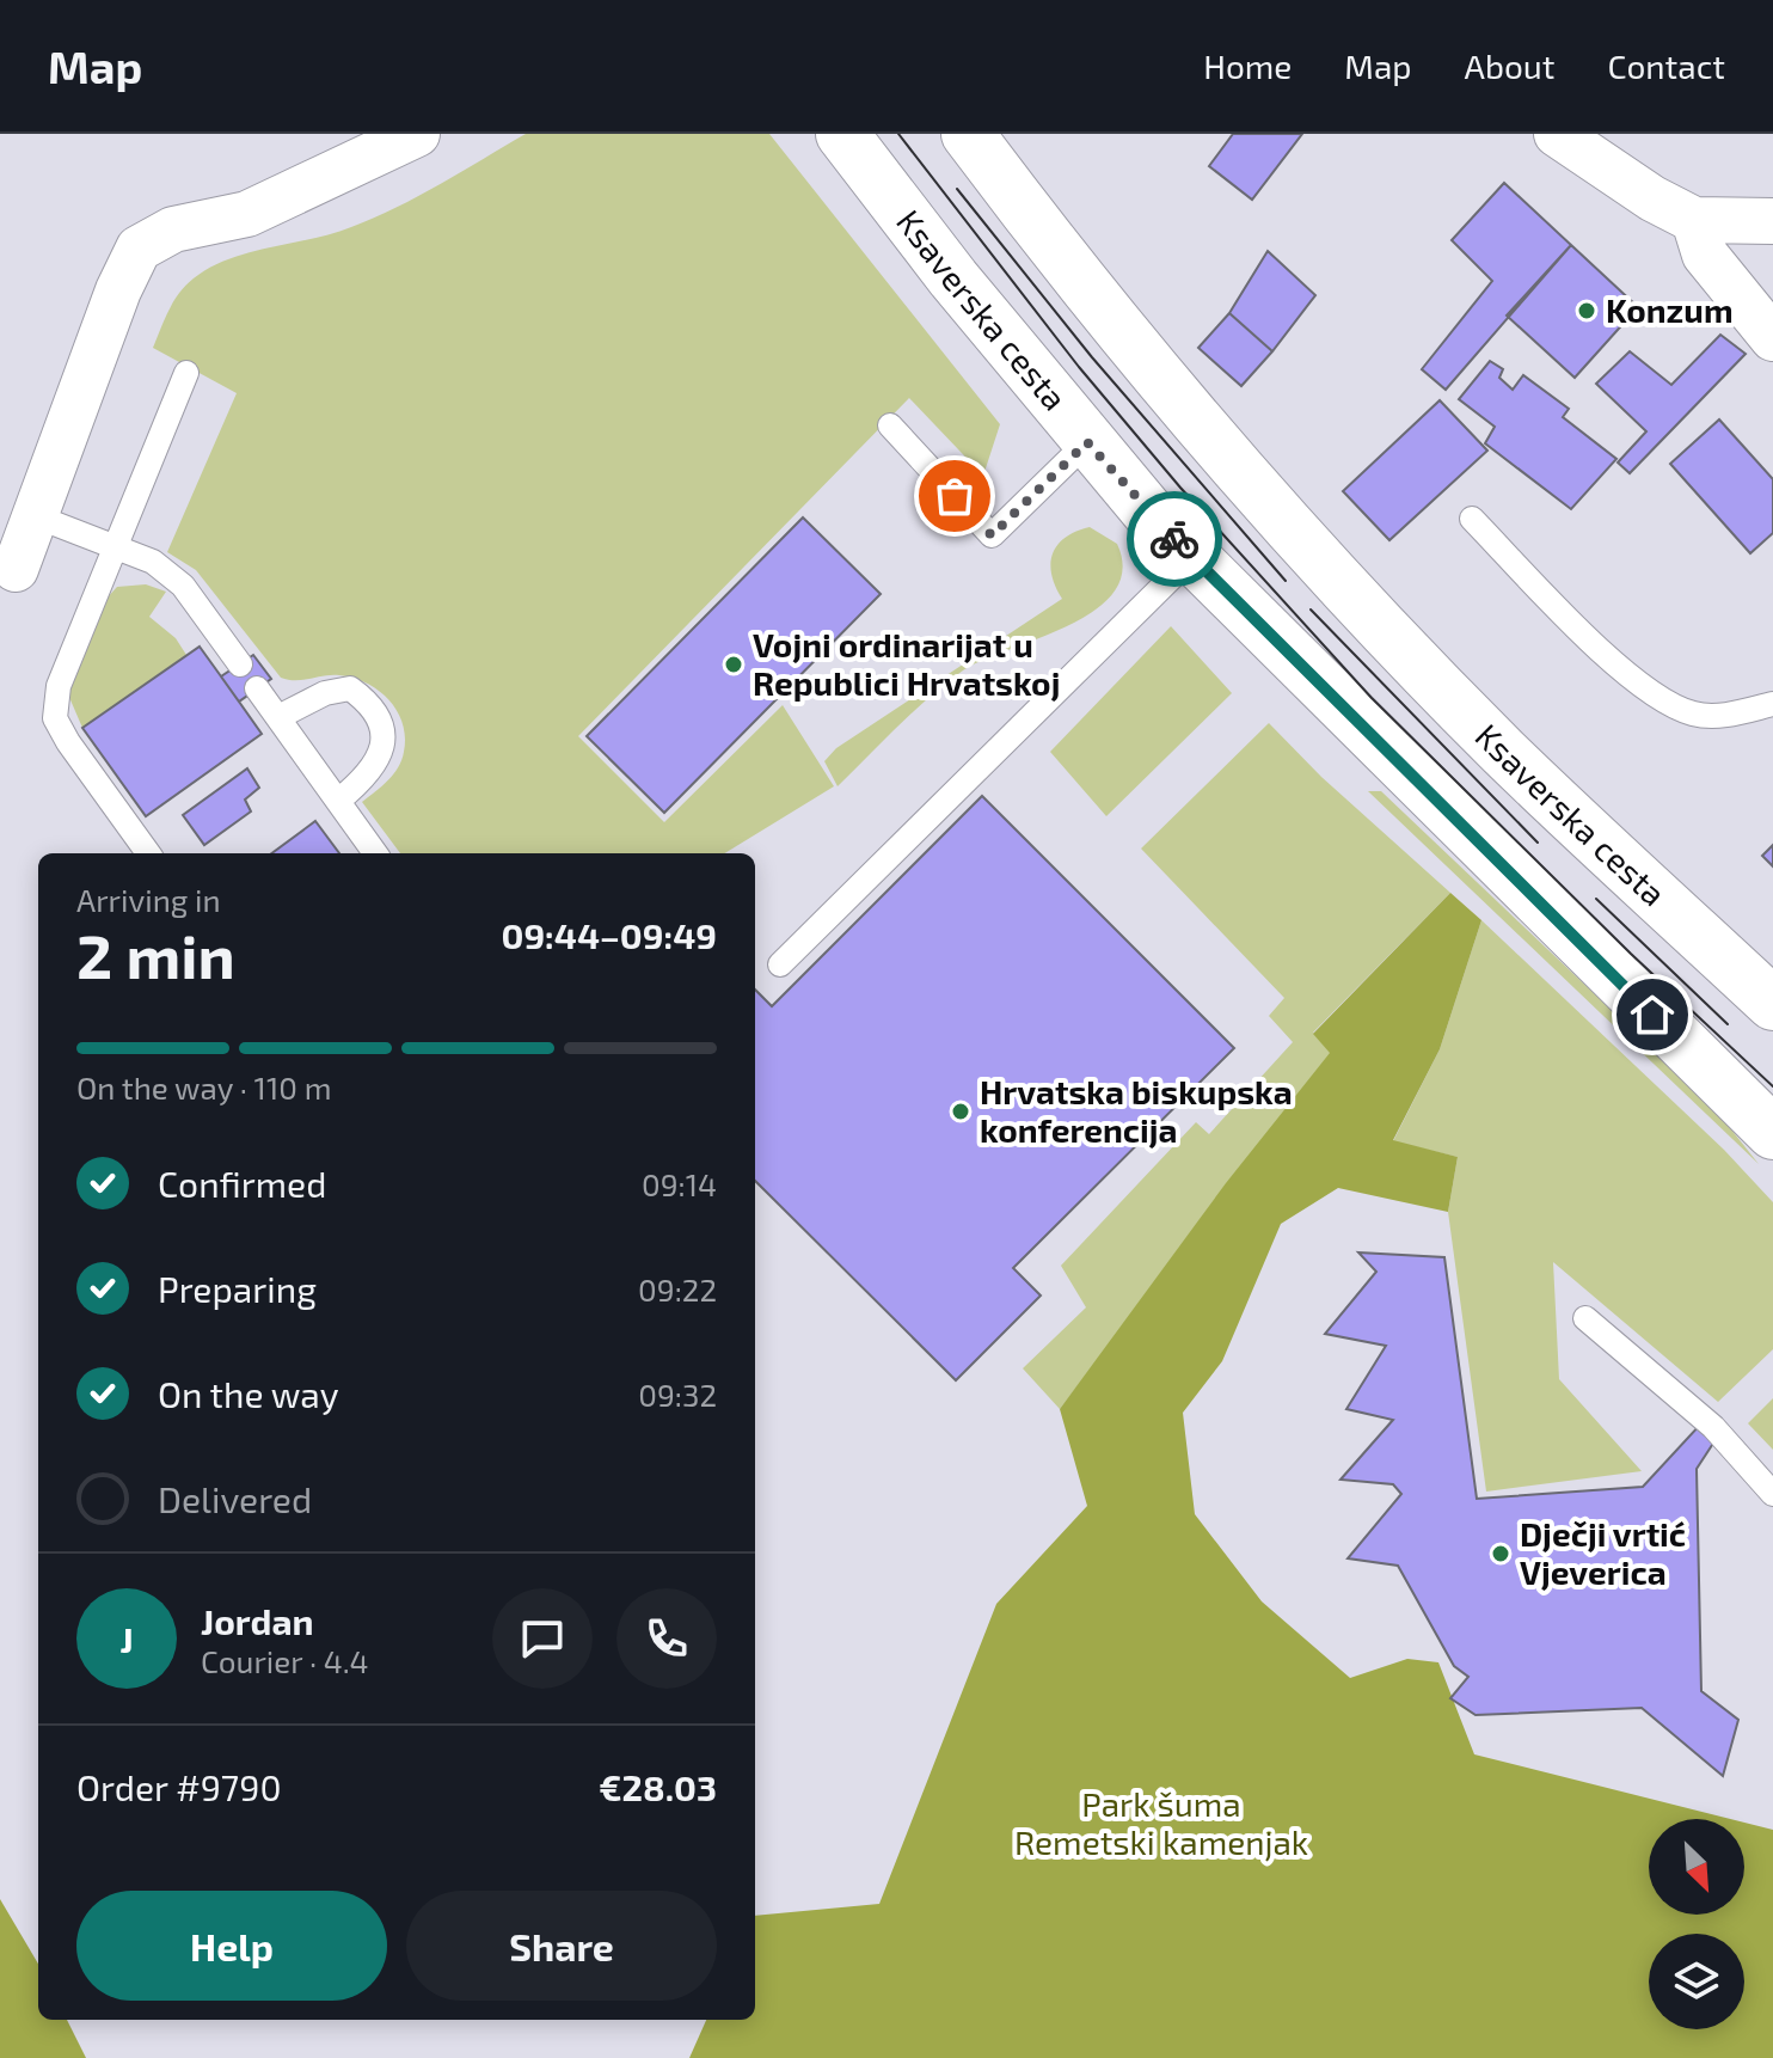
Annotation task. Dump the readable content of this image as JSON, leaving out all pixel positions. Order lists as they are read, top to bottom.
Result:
{
  "streets": {
    "main road": ["Ksaverska cesta"]
  },
  "parks": ["Park šuma Remetski kamenjak"],
  "places": [
    "Konzum",
    "Vojni ordinarijat u Republici Hrvatskoj",
    "Hrvatska biskupska konferencija",
    "Dječji vrtić Vjeverica"
  ],
  "north": "bottom right",
  "page": {
    "header": "Map",
    "nav": [
      "Home",
      "Map",
      "About",
      "Contact"
    ],
    "heading": ["2 min", "Arriving in", "09:44–09:49"],
    "panel": [
      "Jordan",
      "Courier · 4.4",
      "Order #9790",
      "€28.03"
    ],
    "bar": "On the way · 110 m",
    "list": [
      ["Confirmed", "09:14"],
      ["Preparing", "09:22"],
      ["On the way", "09:32"],
      "Delivered"
    ],
    "round": "J",
    "buttons": ["Help", "Share"]
  }
}
